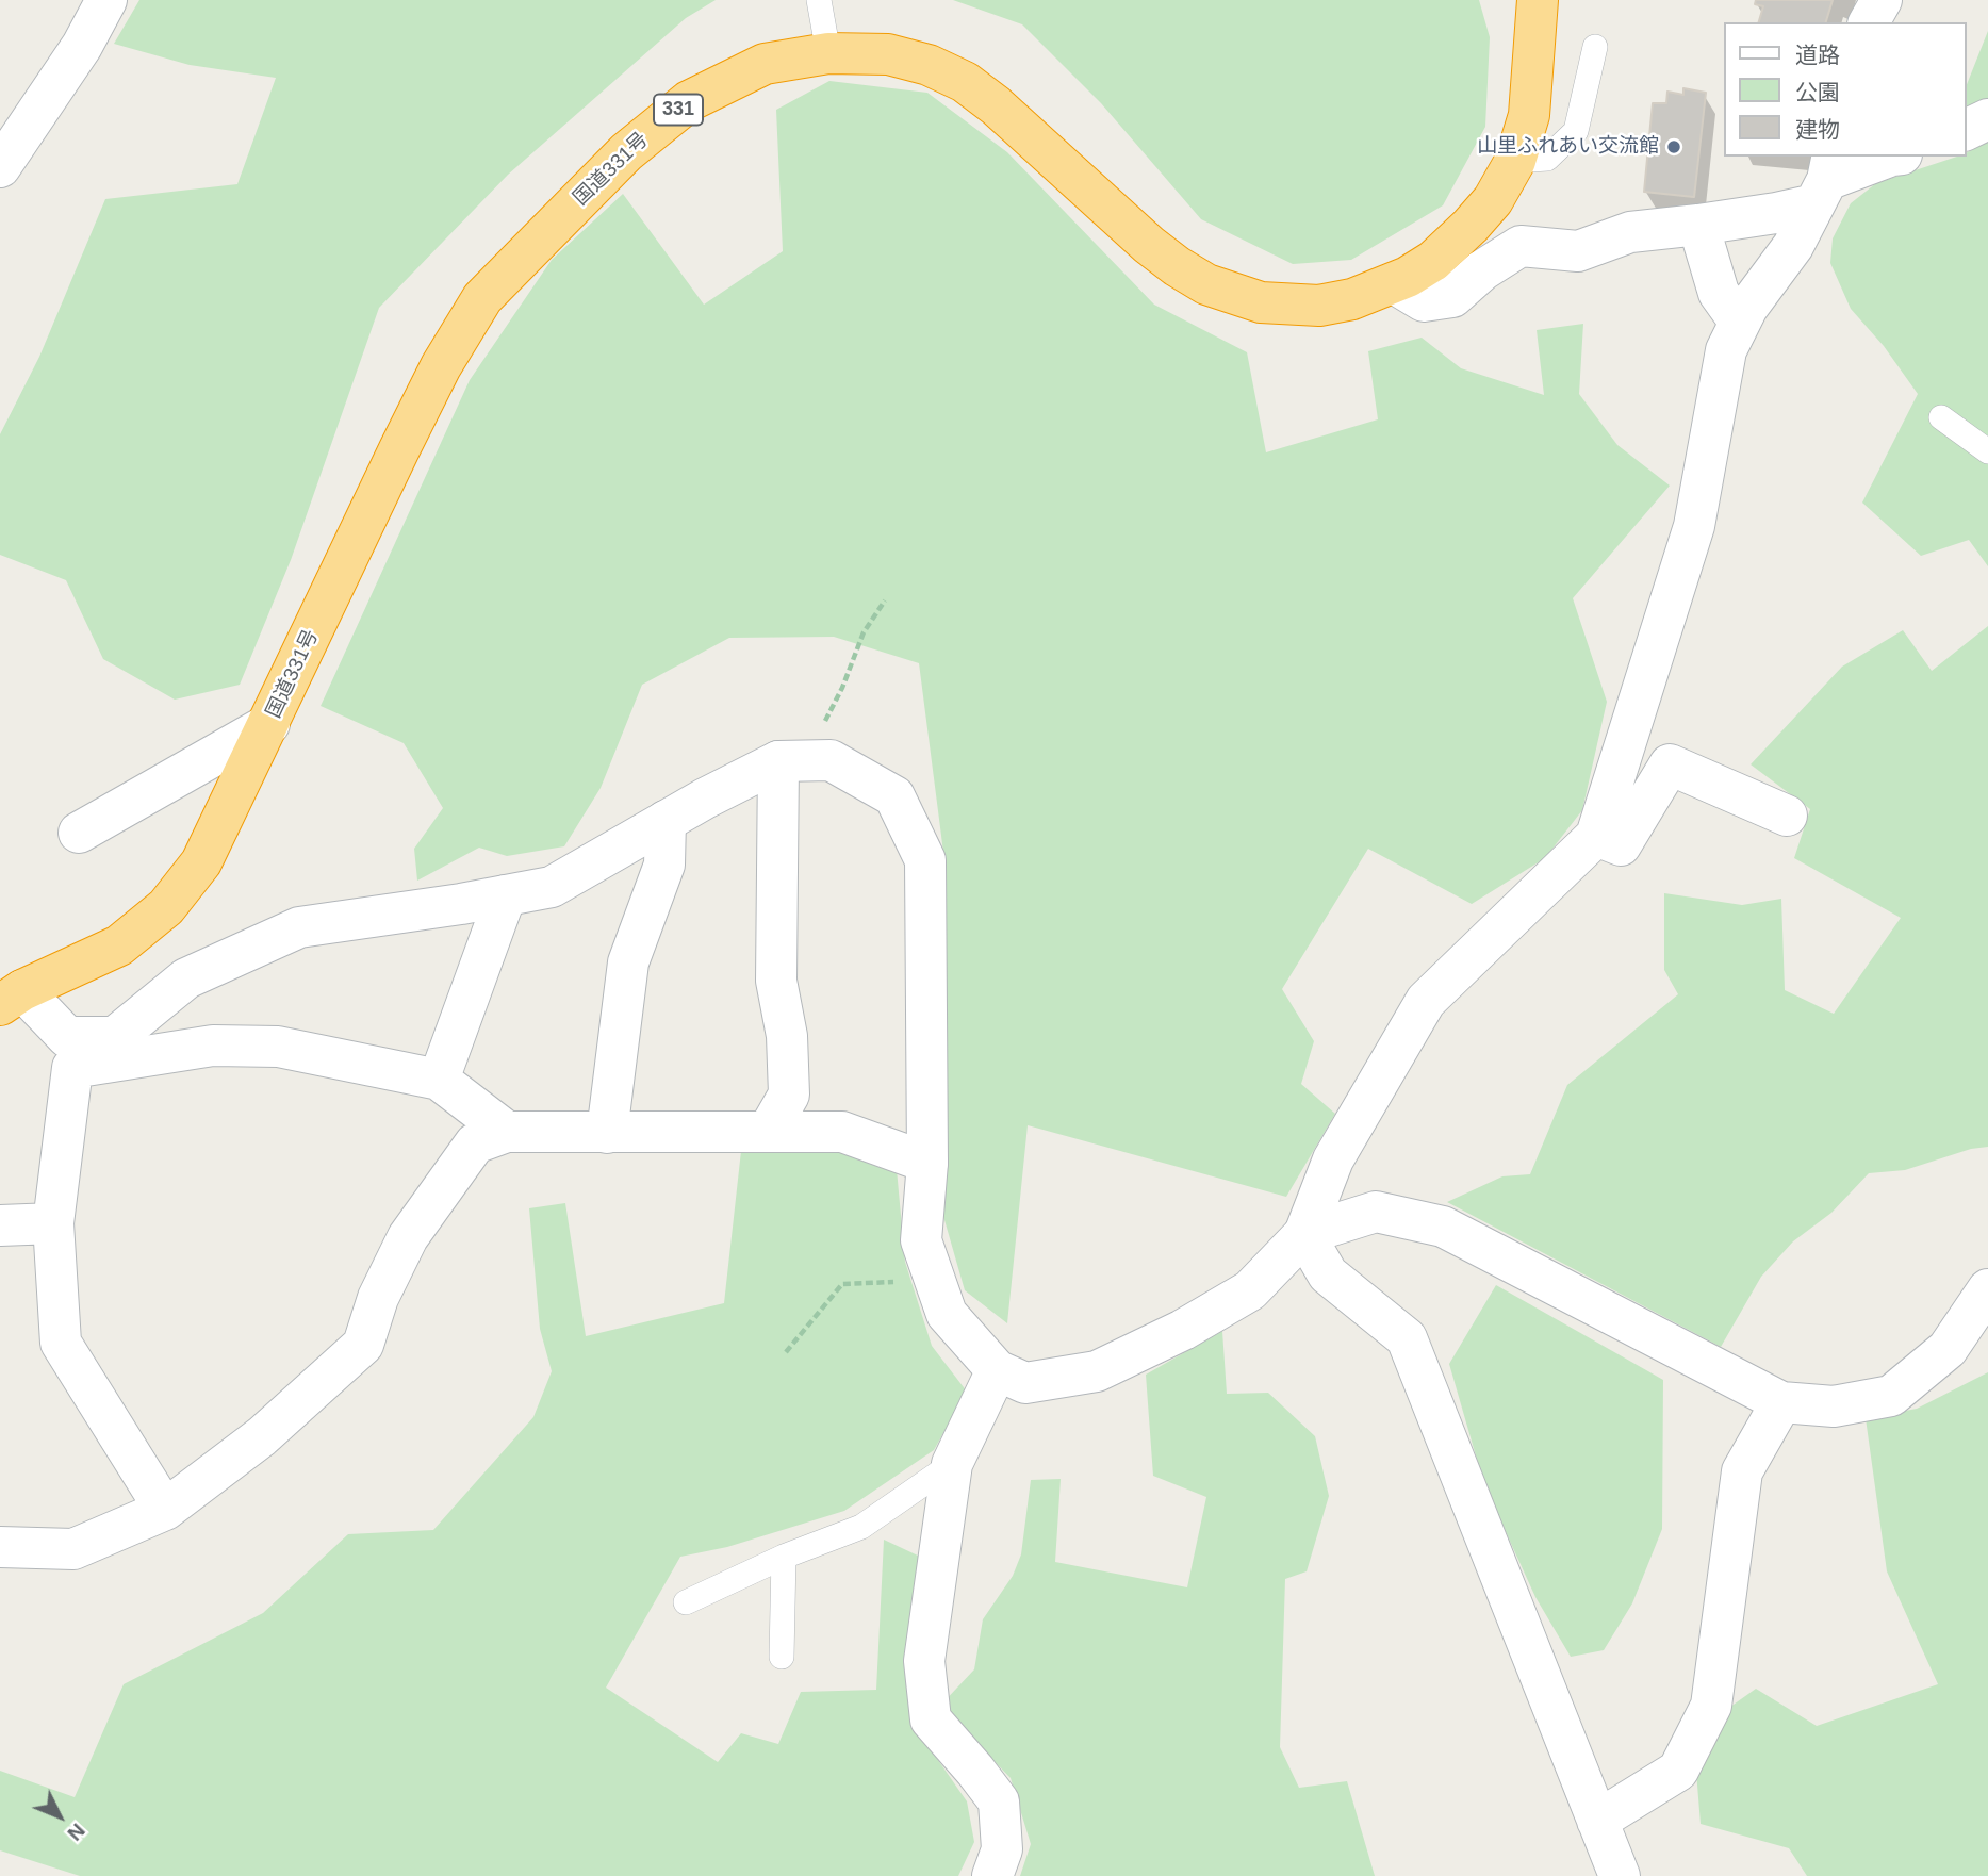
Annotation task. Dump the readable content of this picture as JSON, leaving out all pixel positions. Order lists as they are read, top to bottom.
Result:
{
  "streets": {
    "highway": ["331", "国道331号"]
  },
  "places": ["山里ふれあい交流館"],
  "legend": ["道路", "公園", "建物"],
  "north": "bottom right"
}
